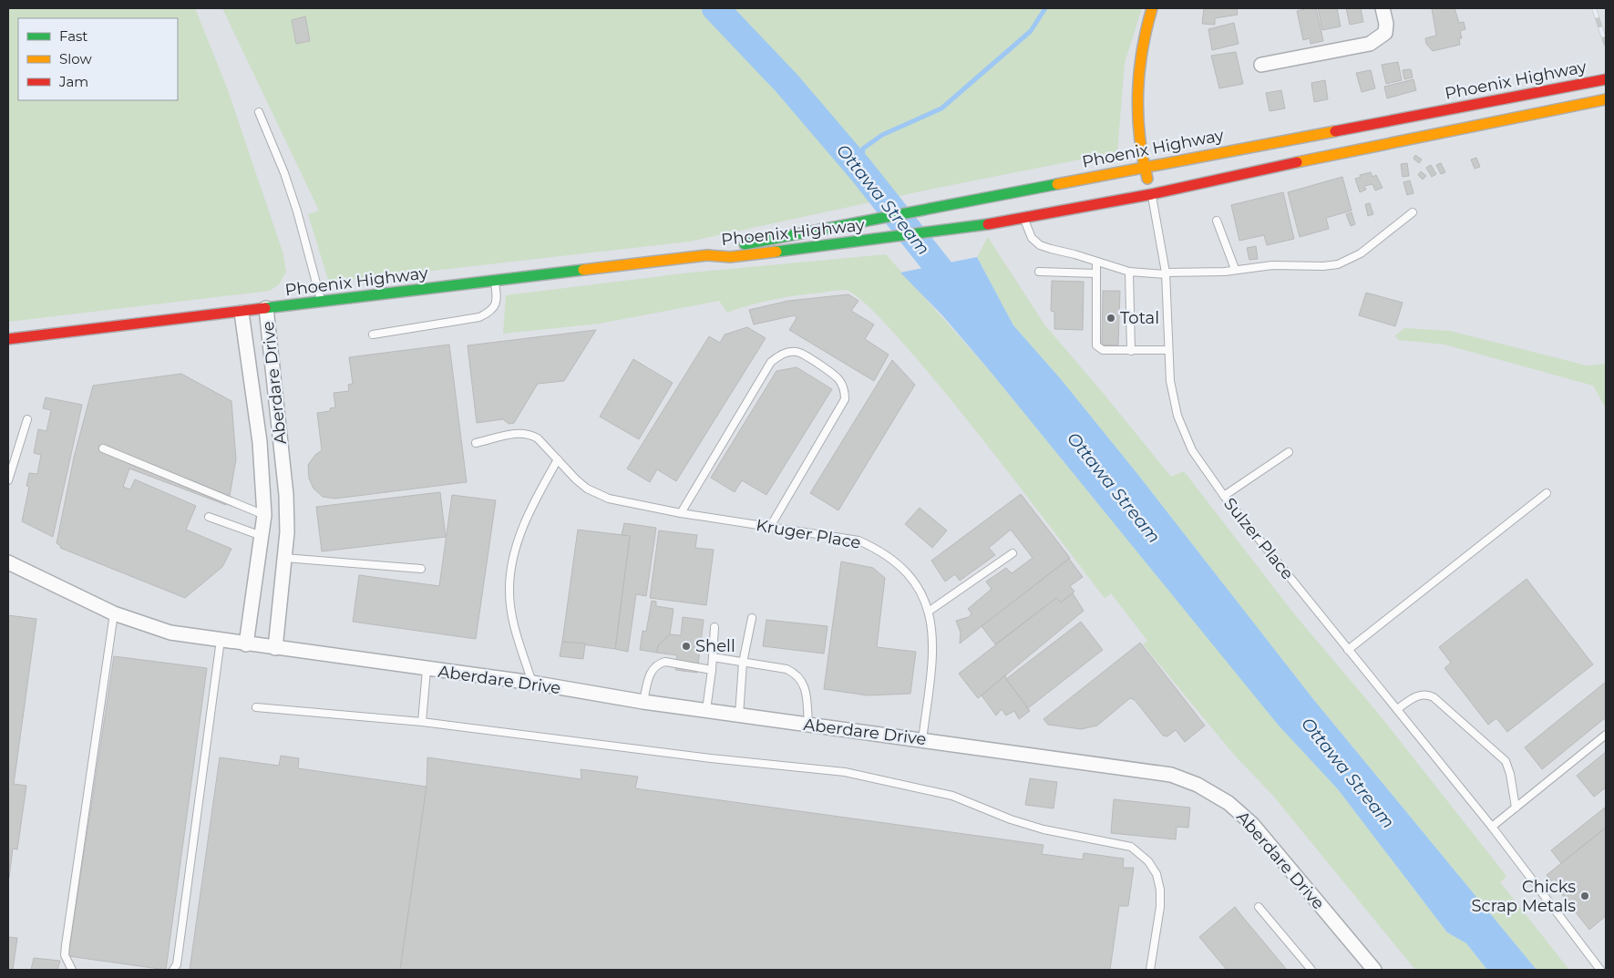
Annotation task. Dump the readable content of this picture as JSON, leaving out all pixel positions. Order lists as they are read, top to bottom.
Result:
{
  "streets": {
    "main road": ["Phoenix Highway"],
    "street": ["Aberdare Drive"],
    "lane": ["Kruger Place", "Sulzer Place"]
  },
  "crossings": [
    ["Phoenix Highway", "Aberdare Drive"],
    ["Phoenix Highway", "Sulzer Place"],
    ["Aberdare Drive", "Kruger Place"]
  ],
  "water": ["Ottawa Stream"],
  "places": ["Total", "Shell", "Chicks Scrap Metals"],
  "legend": ["Fast", "Slow", "Jam"]
}
